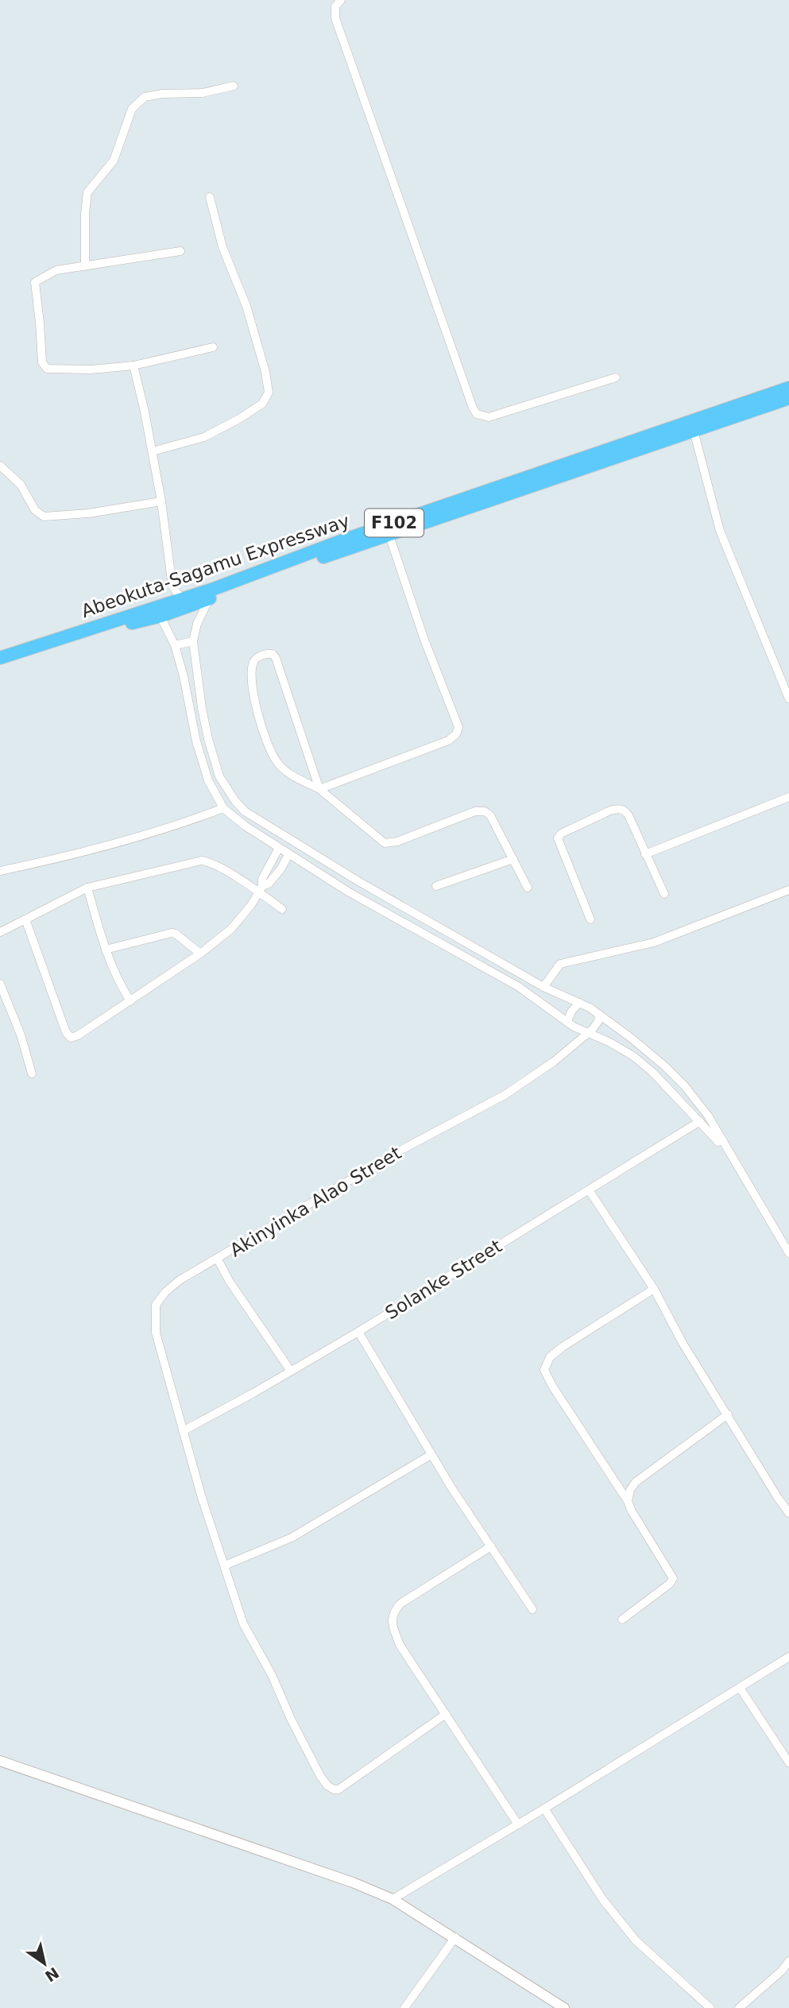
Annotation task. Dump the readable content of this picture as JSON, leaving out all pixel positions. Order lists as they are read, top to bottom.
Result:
{
  "streets": {
    "highway": ["F102", "Abeokuta-Sagamu Expressway"],
    "street": ["Akinyinka Alao Street", "Solanke Street"]
  },
  "crossings": [
    ["Akinyinka Alao Street", "Solanke Street"]
  ],
  "north": "bottom right"
}
